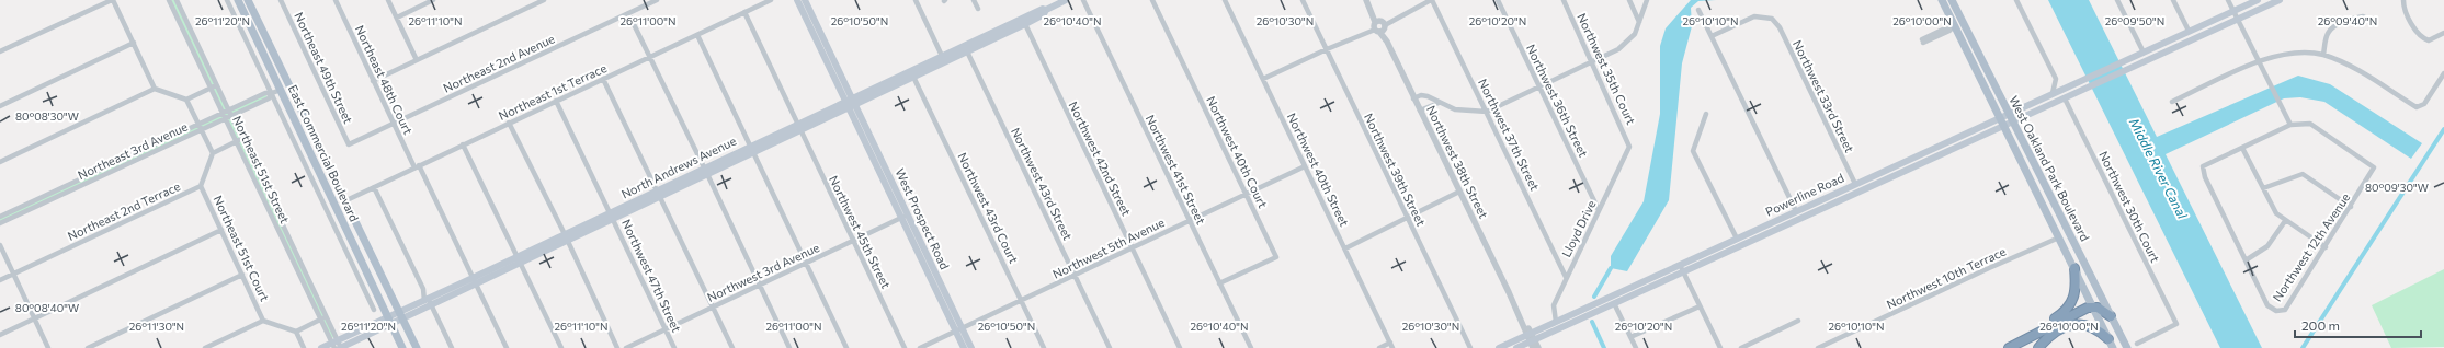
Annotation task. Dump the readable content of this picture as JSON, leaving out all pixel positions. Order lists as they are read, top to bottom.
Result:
{
  "streets": {
    "main road": [
      "East Commercial Boulevard",
      "North Andrews Avenue",
      "West Oakland Park Boulevard",
      "Powerline Road",
      "West Prospect Road"
    ],
    "street": [
      "Northeast 2nd Avenue",
      "Northeast 49th Street",
      "Northwest 35th Court",
      "Northeast 48th Court",
      "Northeast 1st Terrace",
      "Northwest 33rd Street",
      "Northwest 36th Street",
      "Northwest 37th Street",
      "Northeast 3rd Avenue",
      "Northwest 40th Court",
      "Northwest 42nd Street",
      "Northwest 38th Street",
      "Northeast 51st Street",
      "Northwest 41st Street",
      "Northwest 40th Street",
      "Northwest 39th Street",
      "Northwest 43rd Street",
      "Northwest 30th Court",
      "Northwest 43rd Court",
      "Northeast 2nd Terrace",
      "Lloyd Drive",
      "Northwest 45th Street",
      "Northwest 12th Avenue",
      "Northeast 51st Court",
      "Northwest 5th Avenue",
      "Northwest 3rd Avenue",
      "Northwest 47th Street",
      "Northwest 10th Terrace"
    ]
  },
  "crossings": [
    ["Northeast 2nd Avenue", "Northeast 49th Street"],
    ["Northeast 2nd Avenue", "Northeast 48th Court"],
    ["Northwest 35th Court", "Lloyd Drive"],
    ["Northeast 48th Court", "Northeast 1st Terrace"],
    ["Northeast 48th Court", "North Andrews Avenue"],
    ["Northeast 1st Terrace", "East Commercial Boulevard"],
    ["Northeast 1st Terrace", "Northwest 45th Street"],
    ["Northeast 1st Terrace", "Northwest 47th Street"],
    ["Northwest 33rd Street", "Powerline Road"],
    ["Northwest 36th Street", "Lloyd Drive"],
    ["Northwest 37th Street", "Lloyd Drive"],
    ["Northeast 3rd Avenue", "East Commercial Boulevard"],
    ["Northeast 3rd Avenue", "Northeast 51st Street"],
    ["Northwest 40th Court", "Northwest 41st Street"],
    ["Northwest 40th Court", "Northwest 5th Avenue"],
    ["East Commercial Boulevard", "North Andrews Avenue"],
    ["Northwest 42nd Street", "North Andrews Avenue"],
    ["Northwest 42nd Street", "Northwest 5th Avenue"],
    ["Northwest 38th Street", "Powerline Road"],
    ["North Andrews Avenue", "Northeast 51st Street"],
    ["North Andrews Avenue", "Northwest 43rd Street"],
    ["North Andrews Avenue", "Northwest 43rd Court"],
    ["North Andrews Avenue", "West Prospect Road"],
    ["North Andrews Avenue", "Northwest 45th Street"],
    ["North Andrews Avenue", "Northwest 47th Street"],
    ["West Oakland Park Boulevard", "Powerline Road"],
    ["West Oakland Park Boulevard", "Northwest 10th Terrace"],
    ["Northwest 41st Street", "Northwest 5th Avenue"],
    ["Northwest 40th Street", "Northwest 5th Avenue"],
    ["Northwest 43rd Street", "Northwest 5th Avenue"],
    ["Powerline Road", "Northwest 30th Court"],
    ["Powerline Road", "Lloyd Drive"],
    ["Northwest 43rd Court", "Northwest 5th Avenue"],
    ["Northeast 2nd Terrace", "Northeast 51st Court"],
    ["West Prospect Road", "Northwest 5th Avenue"],
    ["West Prospect Road", "Northwest 3rd Avenue"],
    ["Northwest 45th Street", "Northwest 3rd Avenue"],
    ["Northwest 3rd Avenue", "Northwest 47th Street"]
  ],
  "water": ["Middle River Canal"],
  "scale_bar": "200 m",
  "coordinates": [
    "26°11'20\"N",
    "26°11'10\"N",
    "26°11'00\"N",
    "26°10'50\"N",
    "26°10'40\"N",
    "26°10'20\"N",
    "26°10'00\"N",
    "26°09'50\"N",
    "26°09'40\"N",
    "26°10'30\"N",
    "26°10'10\"N",
    "80°08'30\"W",
    "80°09'30\"W",
    "80°08'40\"W",
    "26°11'30\"N"
  ]
}
